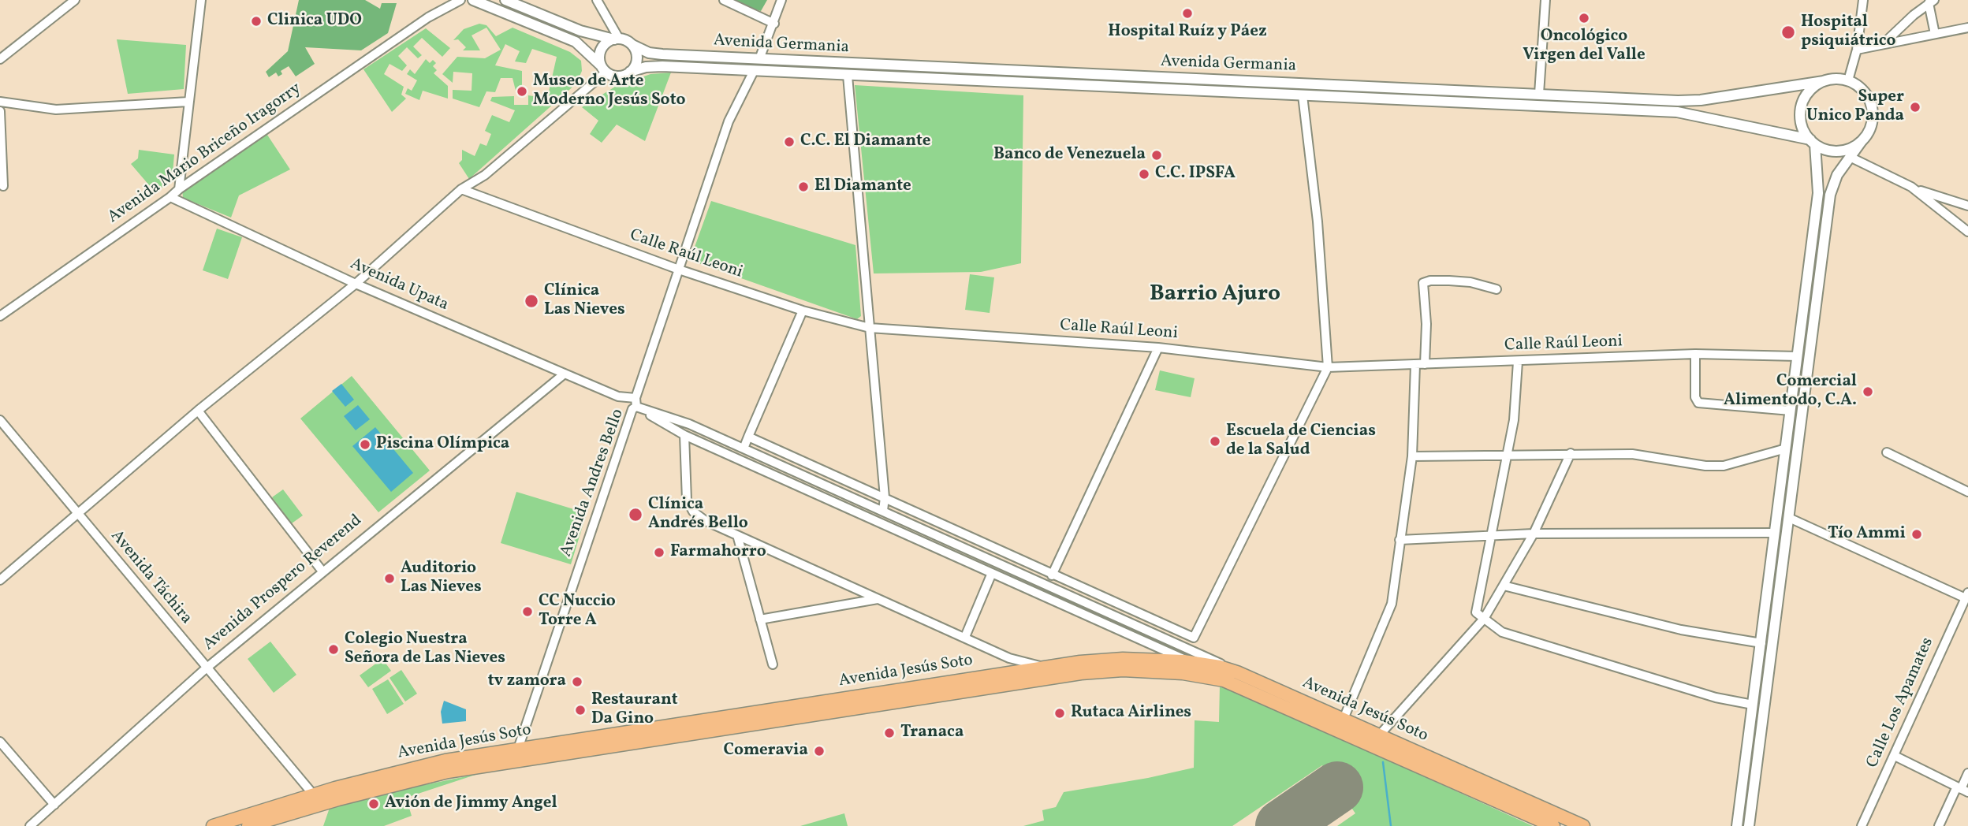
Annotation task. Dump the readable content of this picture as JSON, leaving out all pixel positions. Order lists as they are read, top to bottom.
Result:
{
  "streets": {
    "main road": ["Avenida Jesús Soto"],
    "street": [
      "Avenida Germania",
      "Avenida Mario Briceño Iragorry",
      "Calle Raúl Leoni",
      "Avenida Upata",
      "Avenida Andres Bello",
      "Avenida Táchira",
      "Avenida Prospero Reverend",
      "Calle Los Apamates"
    ]
  },
  "crossings": [
    ["Avenida Germania", "Avenida Andres Bello"],
    ["Avenida Mario Briceño Iragorry", "Avenida Upata"],
    ["Calle Raúl Leoni", "Avenida Andres Bello"],
    ["Avenida Upata", "Avenida Andres Bello"],
    ["Avenida Upata", "Avenida Prospero Reverend"],
    ["Avenida Andres Bello", "Avenida Jesús Soto"],
    ["Avenida Táchira", "Avenida Prospero Reverend"],
    ["Avenida Táchira", "Avenida Jesús Soto"]
  ],
  "districts": ["Barrio Ajuro"],
  "places": [
    "Hospital Ruíz y Páez",
    "Oncológico Virgen del Valle",
    "Clinica UDO",
    "Hospital psiquiátrico",
    "Museo de Arte Moderno Jesús Soto",
    "Super Unico Panda",
    "C.C. El Diamante",
    "Banco de Venezuela",
    "C.C. IPSFA",
    "El Diamante",
    "Clínica Las Nieves",
    "Comercial Alimentodo, C.A.",
    "Escuela de Ciencias de la Salud",
    "Piscina Olímpica",
    "Clínica Andrés Bello",
    "Tío Ammi",
    "Farmahorro",
    "Auditorio Las Nieves",
    "CC Nuccio Torre A",
    "Colegio Nuestra Señora de Las Nieves",
    "tv zamora",
    "Restaurant Da Gino",
    "Rutaca Airlines",
    "Tranaca",
    "Comeravia",
    "Avión de Jimmy Angel"
  ]
}
